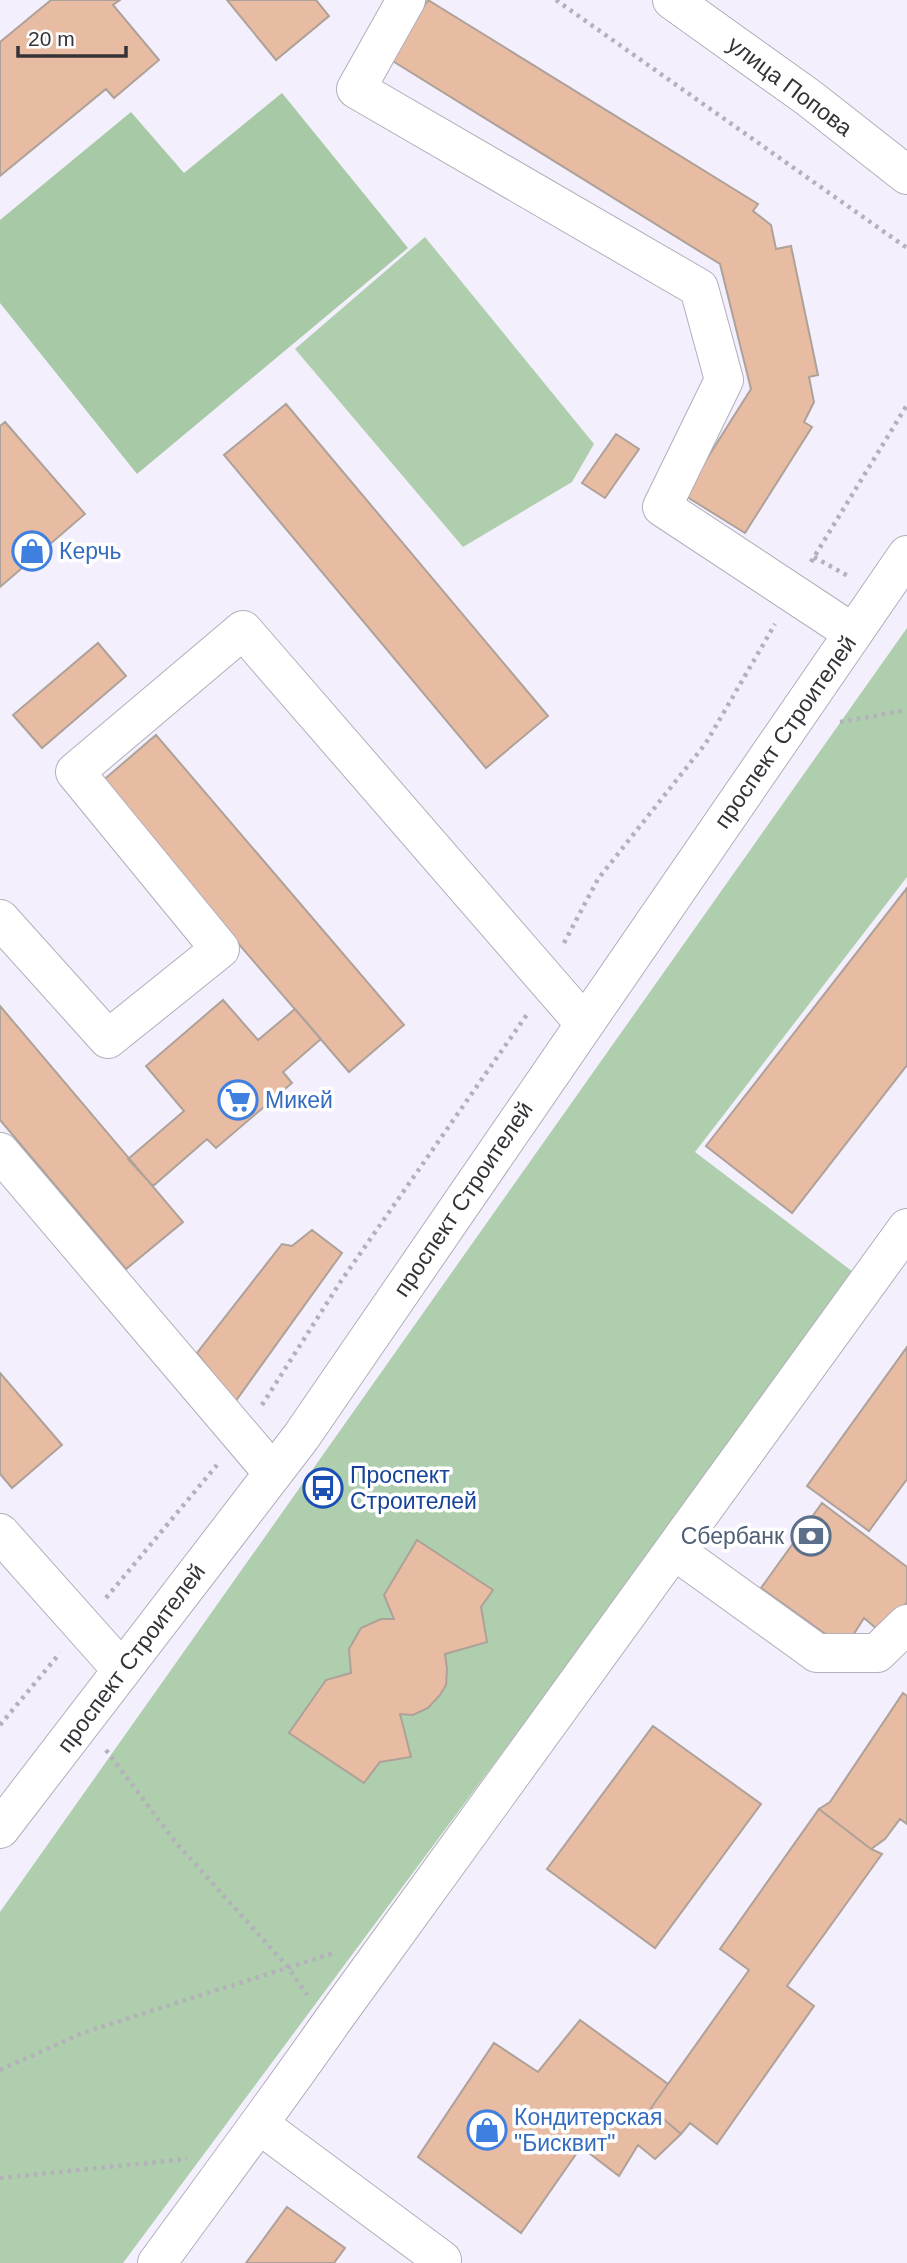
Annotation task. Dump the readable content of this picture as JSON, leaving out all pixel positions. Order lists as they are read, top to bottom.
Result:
{
  "streets": {
    "street": ["улица Попова", "проспект Строителей"]
  },
  "places": {
    "shop": ["Керчь", "Кондитерская \"Бисквит\""],
    "supermarket": ["Микей"],
    "bus stop": ["Проспект Строителей"],
    "bank": ["Сбербанк"]
  },
  "scale_bar": "20 m"
}
